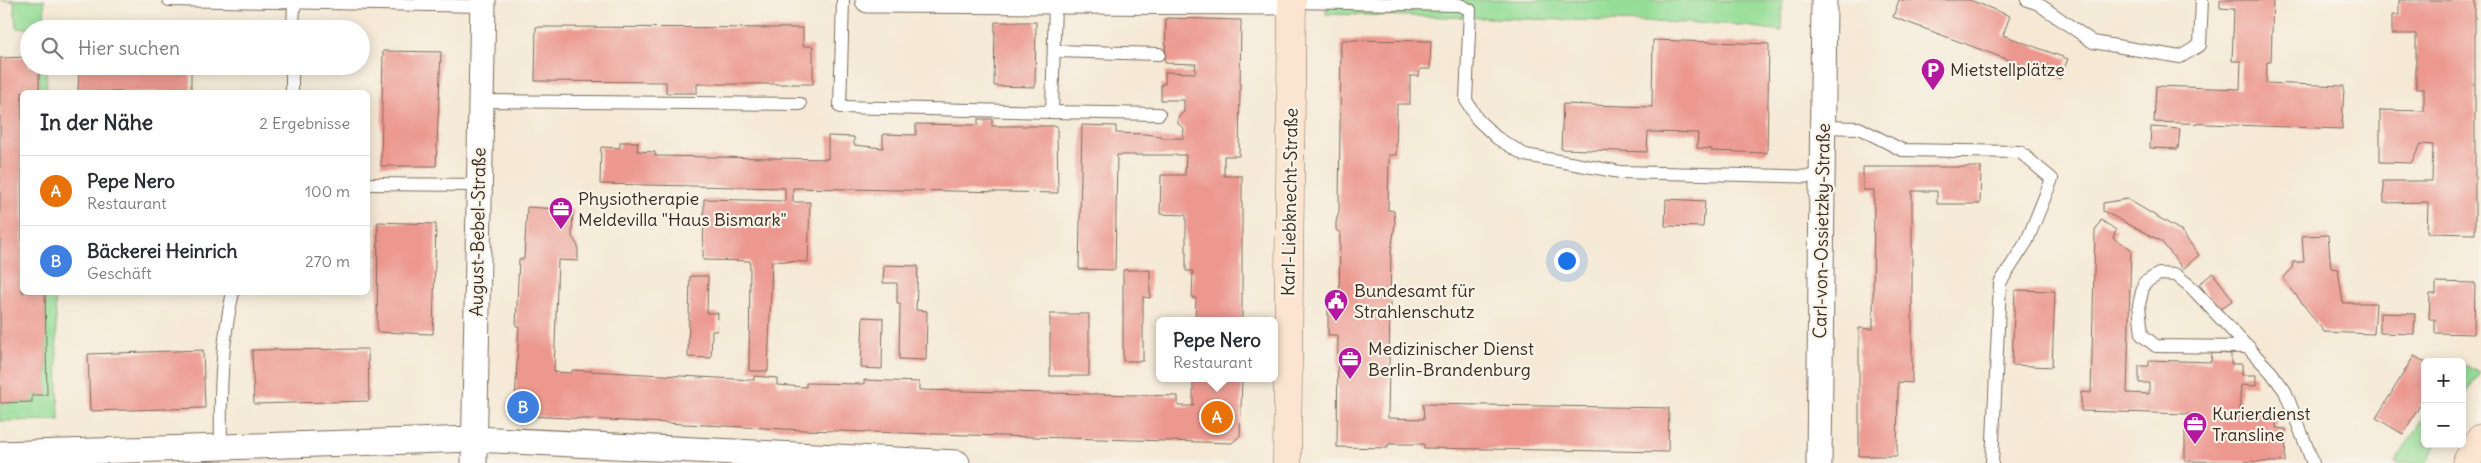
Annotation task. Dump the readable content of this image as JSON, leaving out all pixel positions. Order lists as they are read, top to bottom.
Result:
{
  "streets": {
    "main road": ["Karl-Liebknecht-Straße"],
    "street": ["Carl-von-Ossietzky-Straße", "August-Bebel-Straße"]
  },
  "places": {
    "parking": ["Mietstellplätze"],
    "office": ["Physiotherapie Meldevilla \"Haus Bismark\"", "Medizinischer Dienst Berlin-Brandenburg", "Kurierdienst Transline"],
    "public building": ["Bundesamt für Strahlenschutz"]
  },
  "page": {
    "search": "Hier suchen",
    "heading": ["In der Nähe", "2 Ergebnisse"],
    "list": [
      {
        "mark": "A",
        "name": "Pepe Nero",
        "note": "Restaurant",
        "value": "100 m"
      },
      {
        "mark": "B",
        "name": "Bäckerei Heinrich",
        "note": "Geschäft",
        "value": "270 m"
      }
    ],
    "popup": ["Pepe Nero", "Restaurant"],
    "map_buttons": ["+", "−"],
    "pins": ["B", "A"]
  }
}
